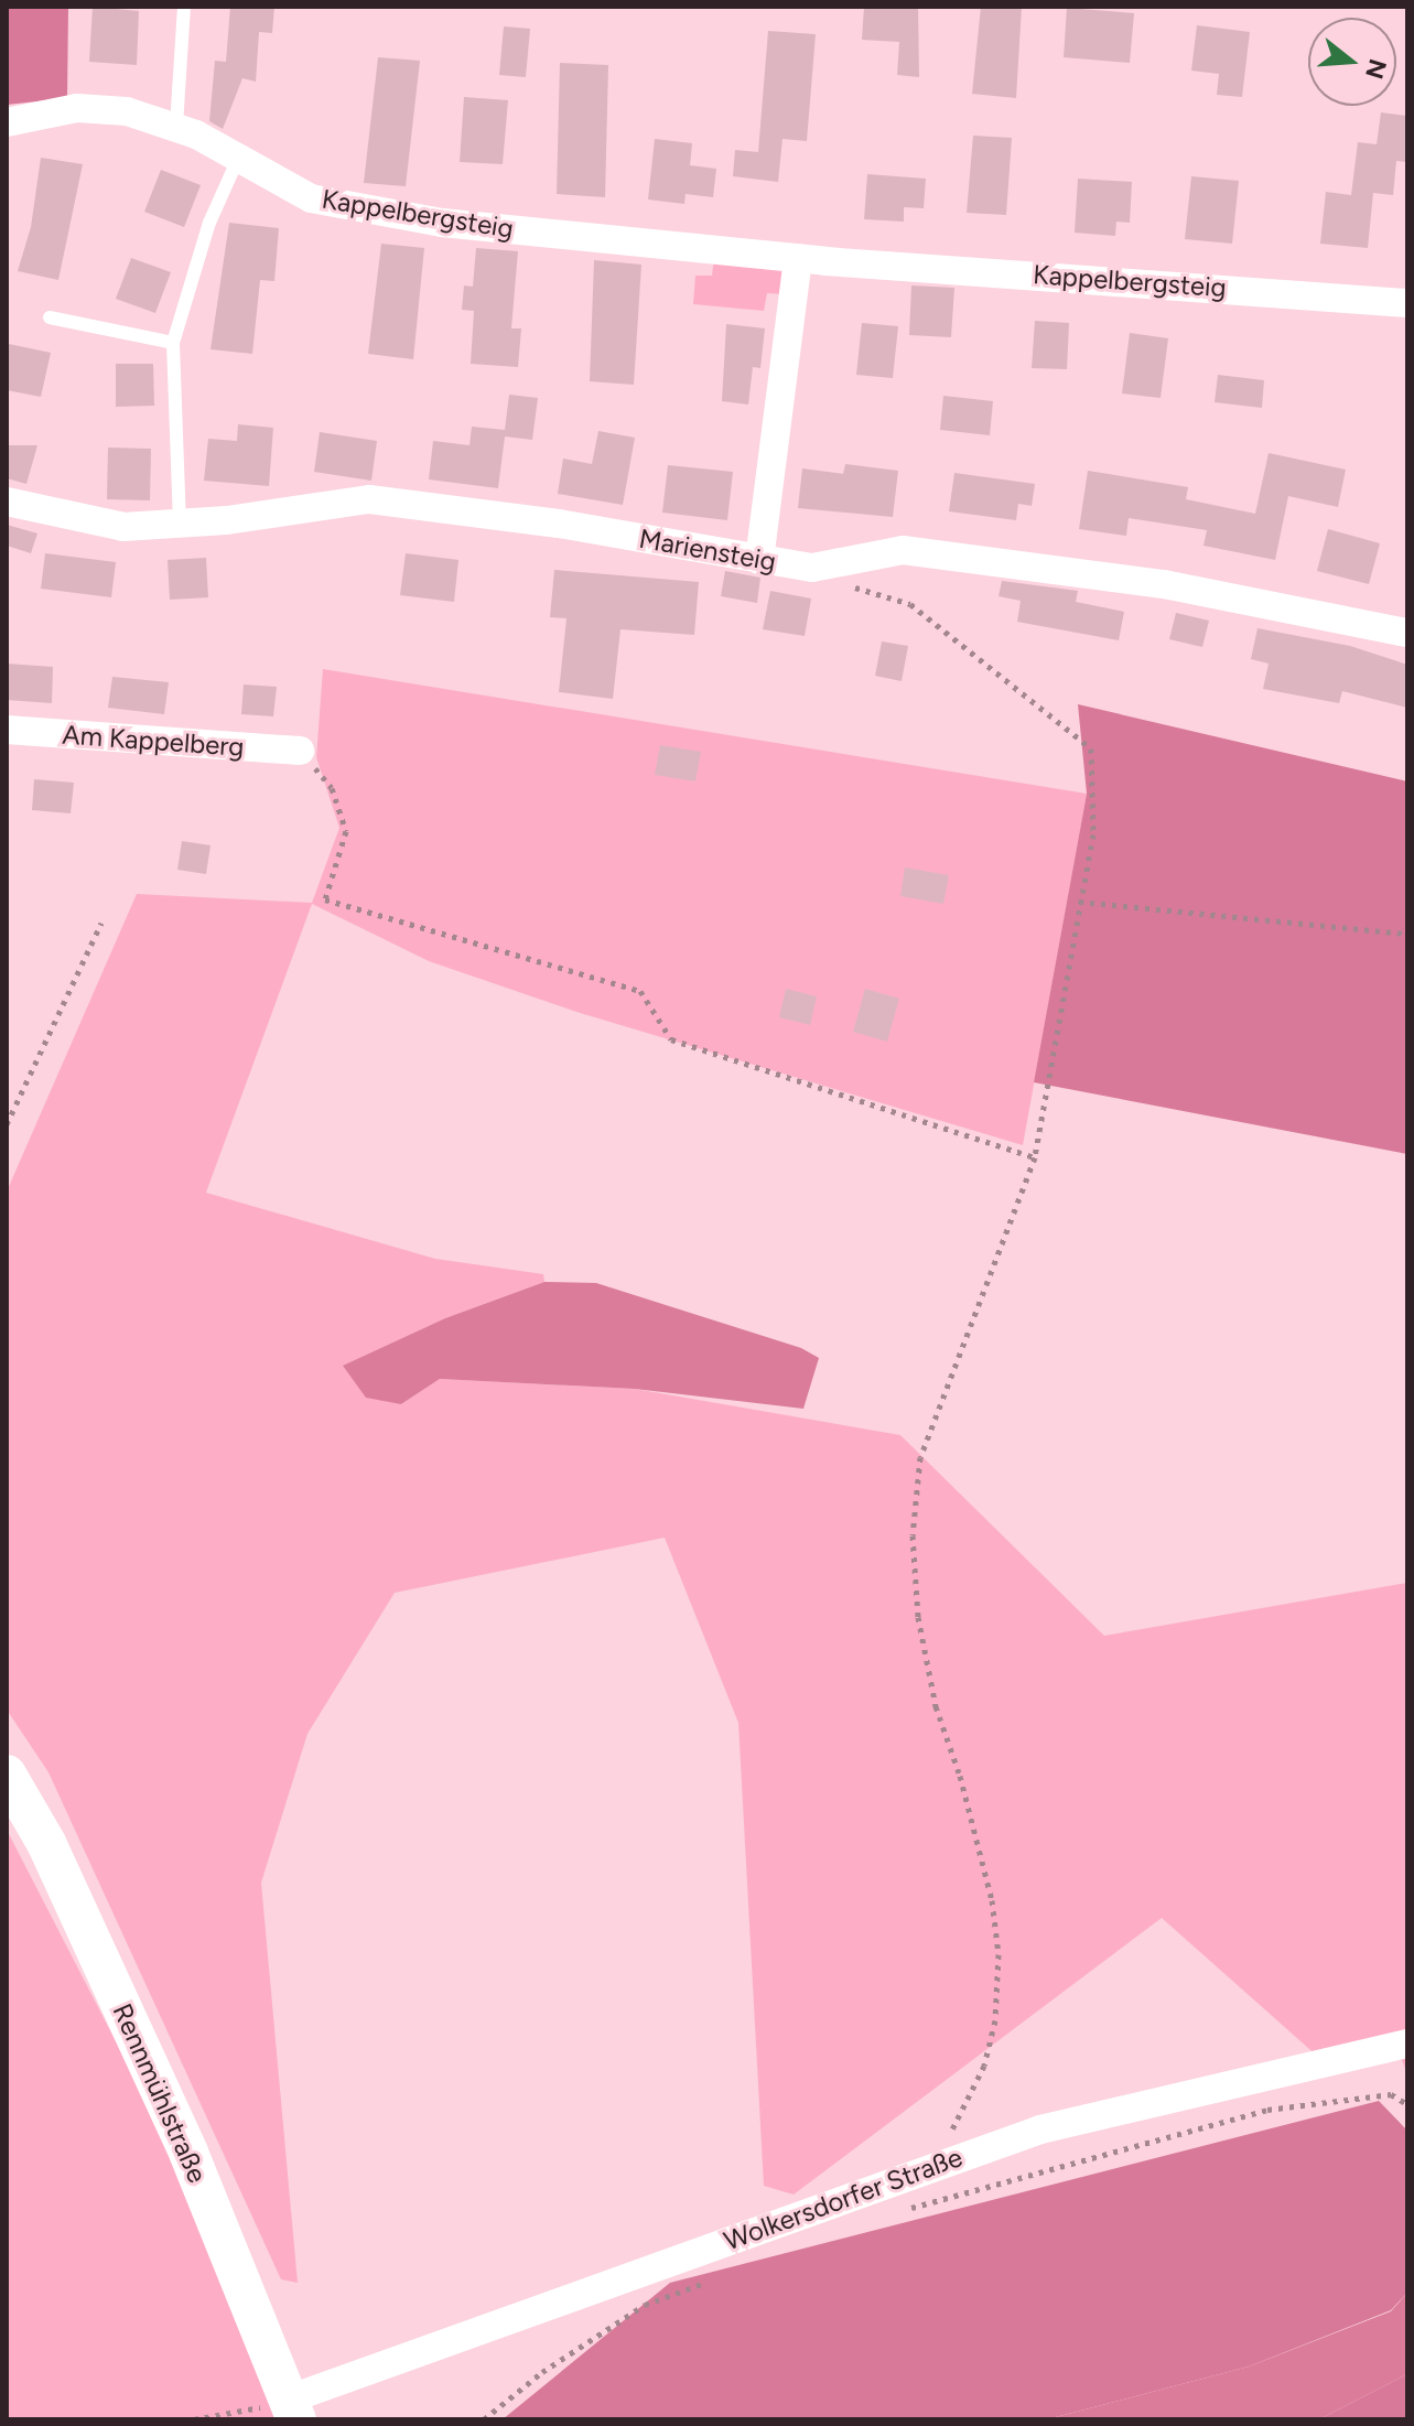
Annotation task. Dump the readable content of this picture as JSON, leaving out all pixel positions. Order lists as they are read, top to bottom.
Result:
{
  "streets": {
    "main road": ["Rennmühlstraße"],
    "street": [
      "Kappelbergsteig",
      "Mariensteig",
      "Am Kappelberg",
      "Wolkersdorfer Straße"
    ]
  },
  "crossings": [
    ["Rennmühlstraße", "Wolkersdorfer Straße"]
  ],
  "north": "right"
}
